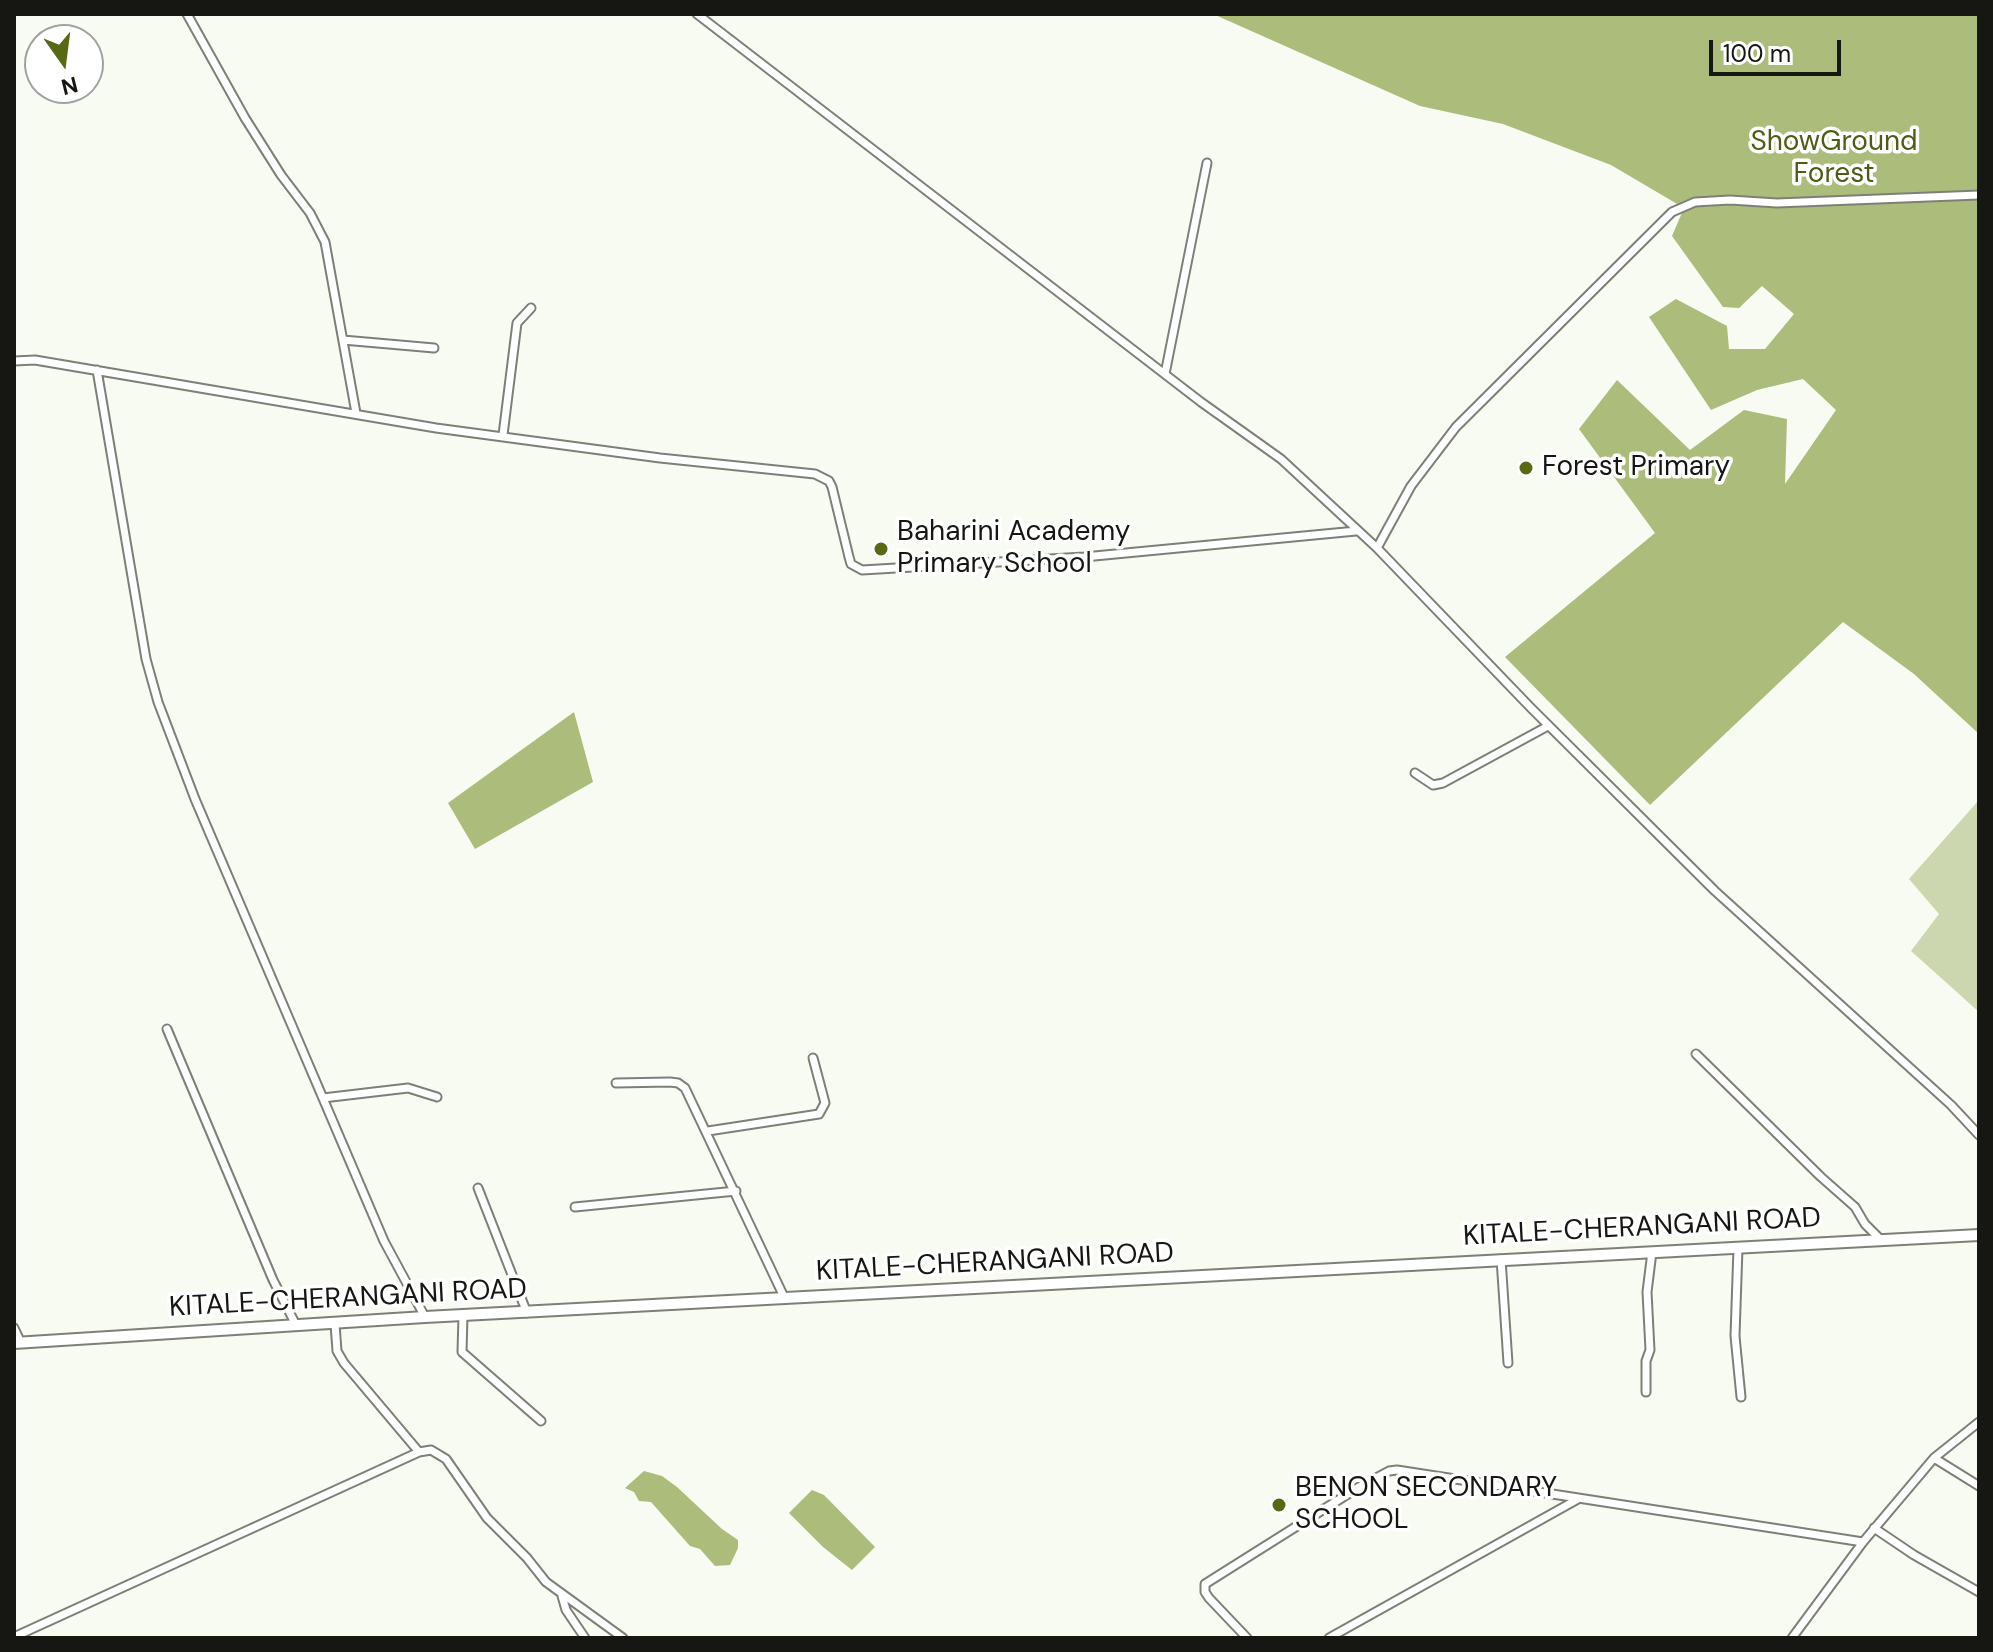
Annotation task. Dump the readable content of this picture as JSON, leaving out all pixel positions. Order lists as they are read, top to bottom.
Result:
{
  "streets": {
    "main road": ["KITALE-CHERANGANI ROAD"]
  },
  "parks": ["ShowGround Forest"],
  "places": ["Forest Primary", "Baharini Academy Primary School", "BENON SECONDARY SCHOOL"],
  "scale_bar": "100 m",
  "north": "bottom"
}
